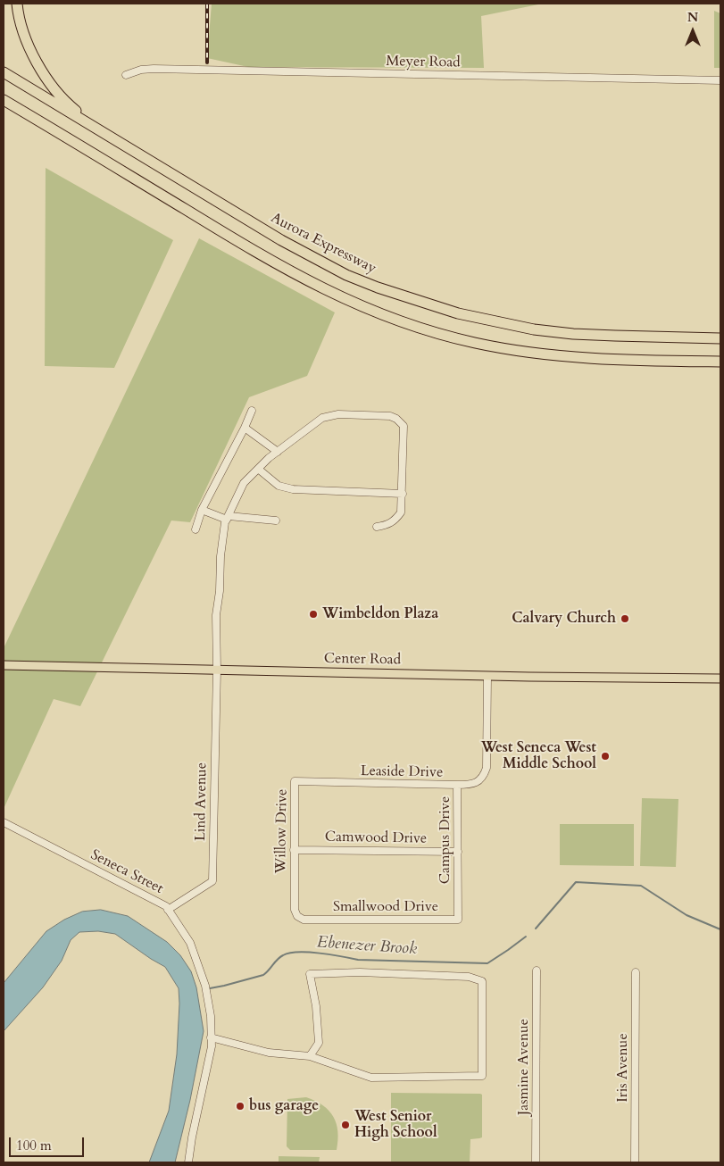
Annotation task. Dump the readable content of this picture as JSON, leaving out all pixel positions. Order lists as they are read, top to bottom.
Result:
{
  "streets": {
    "highway": ["Aurora Expressway"],
    "main road": ["Center Road"],
    "street": [
      "Meyer Road",
      "Leaside Drive",
      "Lind Avenue",
      "Willow Drive",
      "Camwood Drive",
      "Campus Drive",
      "Seneca Street",
      "Smallwood Drive",
      "Jasmine Avenue",
      "Iris Avenue"
    ]
  },
  "crossings": [
    ["Center Road", "Lind Avenue"],
    ["Center Road", "Campus Drive"],
    ["Leaside Drive", "Willow Drive"],
    ["Leaside Drive", "Campus Drive"],
    ["Lind Avenue", "Seneca Street"],
    ["Willow Drive", "Camwood Drive"],
    ["Willow Drive", "Smallwood Drive"],
    ["Camwood Drive", "Campus Drive"],
    ["Campus Drive", "Smallwood Drive"]
  ],
  "water": ["Ebenezer Brook"],
  "places": [
    "Wimbeldon Plaza",
    "Calvary Church",
    "West Seneca West Middle School",
    "bus garage",
    "West Senior High School"
  ],
  "scale_bar": "100 m",
  "north": "top"
}
